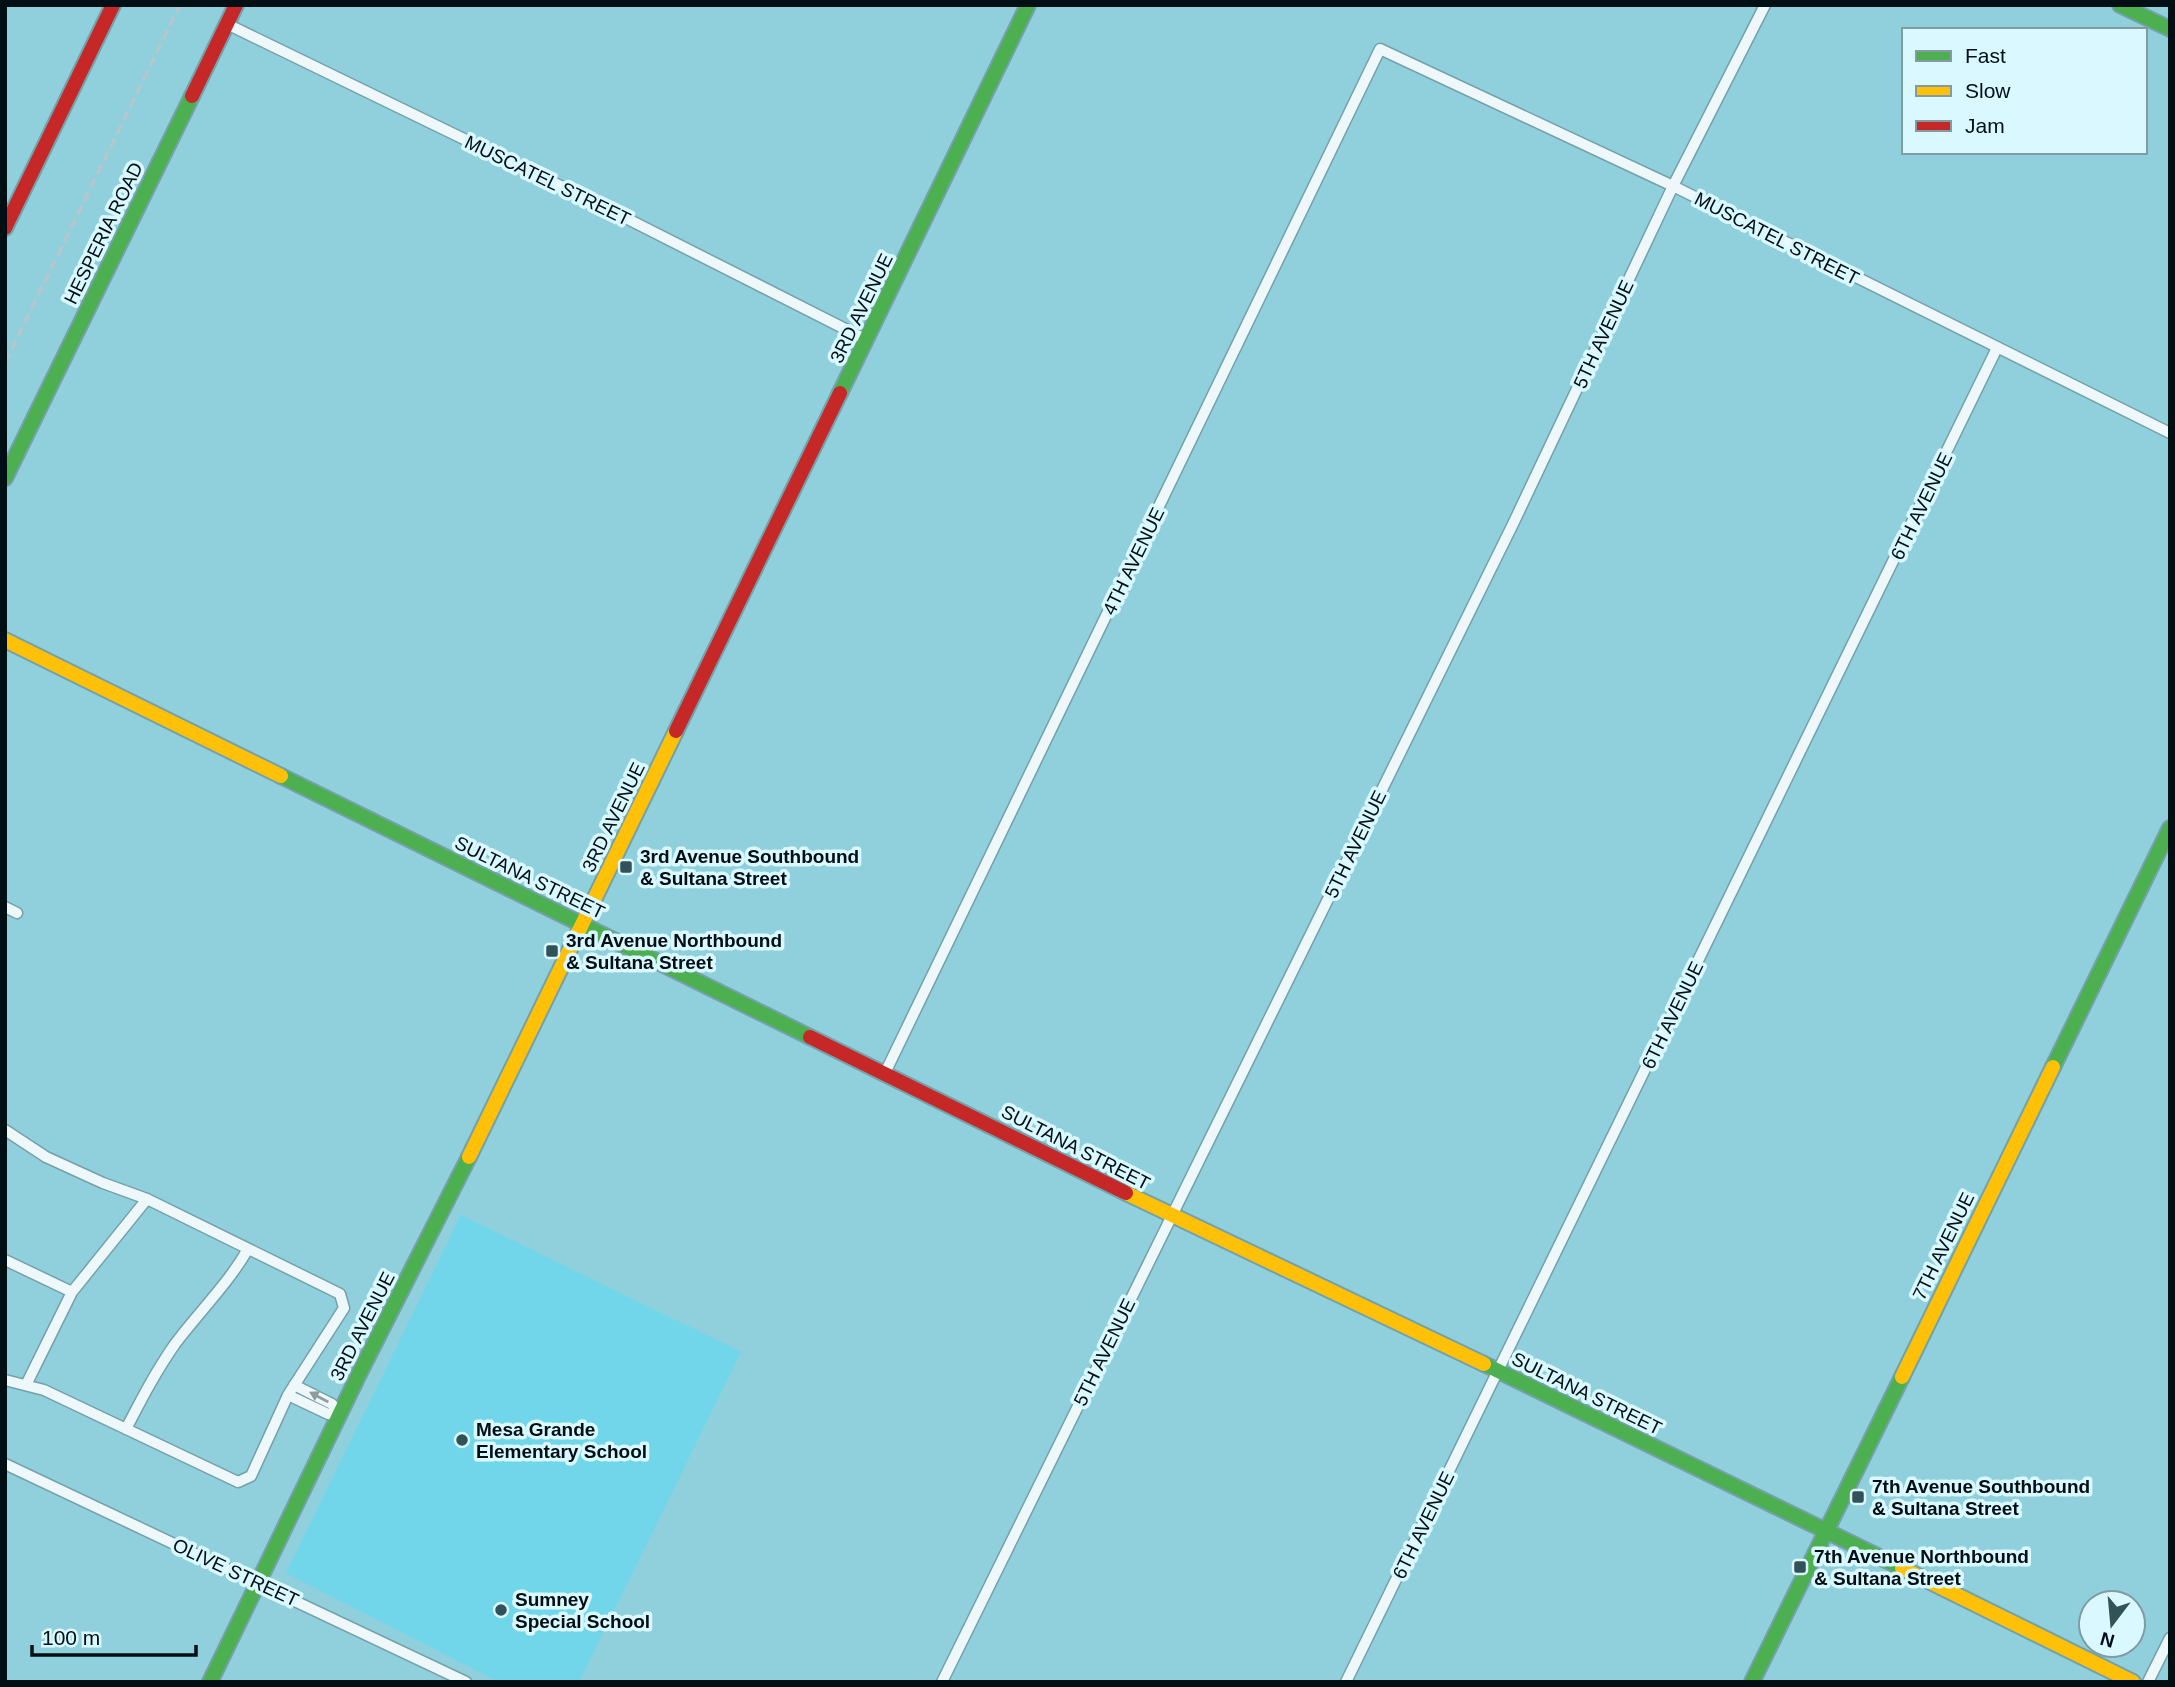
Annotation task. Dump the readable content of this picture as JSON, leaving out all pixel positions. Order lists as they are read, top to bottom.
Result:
{
  "streets": {
    "street": [
      "MUSCATEL STREET",
      "HESPERIA ROAD",
      "3RD AVENUE",
      "5TH AVENUE",
      "6TH AVENUE",
      "4TH AVENUE",
      "SULTANA STREET",
      "7TH AVENUE",
      "OLIVE STREET"
    ]
  },
  "crossings": [
    ["MUSCATEL STREET", "HESPERIA ROAD"],
    ["MUSCATEL STREET", "3RD AVENUE"],
    ["MUSCATEL STREET", "5TH AVENUE"],
    ["MUSCATEL STREET", "6TH AVENUE"],
    ["MUSCATEL STREET", "4TH AVENUE"],
    ["3RD AVENUE", "SULTANA STREET"],
    ["3RD AVENUE", "OLIVE STREET"],
    ["5TH AVENUE", "SULTANA STREET"],
    ["6TH AVENUE", "SULTANA STREET"],
    ["4TH AVENUE", "SULTANA STREET"],
    ["SULTANA STREET", "7TH AVENUE"]
  ],
  "places": {
    "transit": [
      "3rd Avenue Southbound & Sultana Street",
      "3rd Avenue Northbound & Sultana Street",
      "7th Avenue Southbound & Sultana Street",
      "7th Avenue Northbound & Sultana Street"
    ],
    "other": ["Mesa Grande Elementary School", "Sumney Special School"]
  },
  "legend": ["Fast", "Slow", "Jam"],
  "scale_bar": "100 m",
  "north": "bottom"
}
